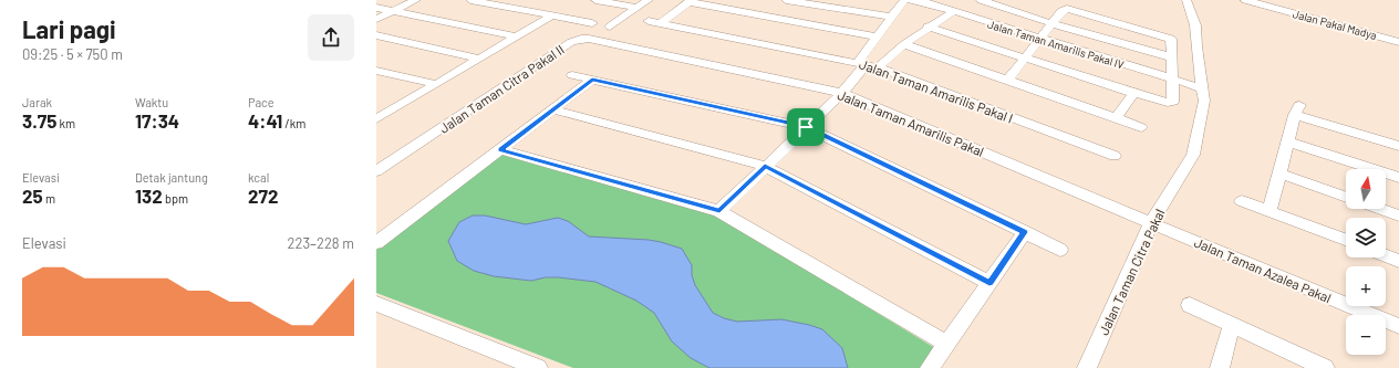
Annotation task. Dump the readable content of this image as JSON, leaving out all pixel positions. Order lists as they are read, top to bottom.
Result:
{
  "streets": {
    "street": [
      "Jalan Pakal Madya",
      "Jalan Taman Amarilis Pakal IV",
      "Jalan Taman Citra Pakal II",
      "Jalan Taman Amarilis Pakal I",
      "Jalan Taman Amarilis Pakal",
      "Jalan Taman Azalea Pakal",
      "Jalan Taman Citra Pakal"
    ]
  },
  "crossings": [
    ["Jalan Taman Amarilis Pakal IV", "Jalan Taman Citra Pakal"],
    ["Jalan Taman Citra Pakal II", "Jalan Taman Amarilis Pakal"],
    ["Jalan Taman Amarilis Pakal", "Jalan Taman Azalea Pakal"],
    ["Jalan Taman Amarilis Pakal", "Jalan Taman Citra Pakal"],
    ["Jalan Taman Azalea Pakal", "Jalan Taman Citra Pakal"]
  ],
  "north": "top",
  "page": {
    "heading": ["Lari pagi", "09:25 · 5 × 750 m"],
    "stats": [
      ["Jarak", "3.75 km"],
      ["Waktu", "17:34"],
      ["Pace", "4:41 /km"],
      ["Elevasi", "25 m"],
      ["Detak jantung", "132 bpm"],
      ["kcal", "272"]
    ],
    "map_buttons": ["+", "−"],
    "chart": ["Elevasi", "223–228 m"]
  }
}
